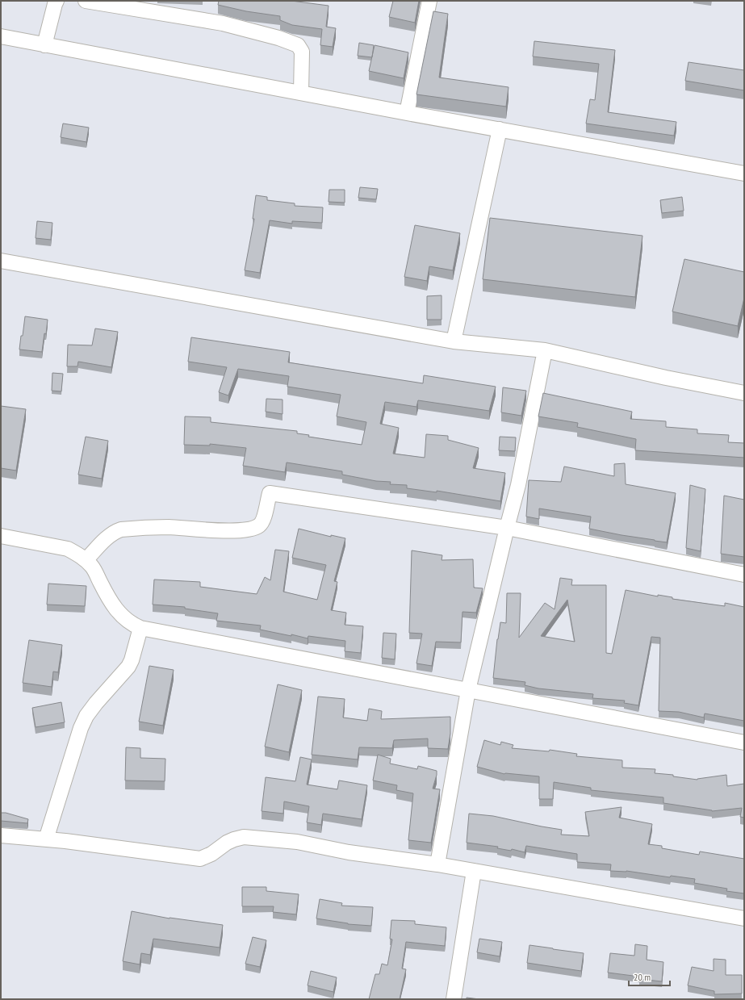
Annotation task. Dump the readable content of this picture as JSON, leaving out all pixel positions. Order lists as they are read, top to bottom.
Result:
{
  "scale_bar": "20 m"
}
